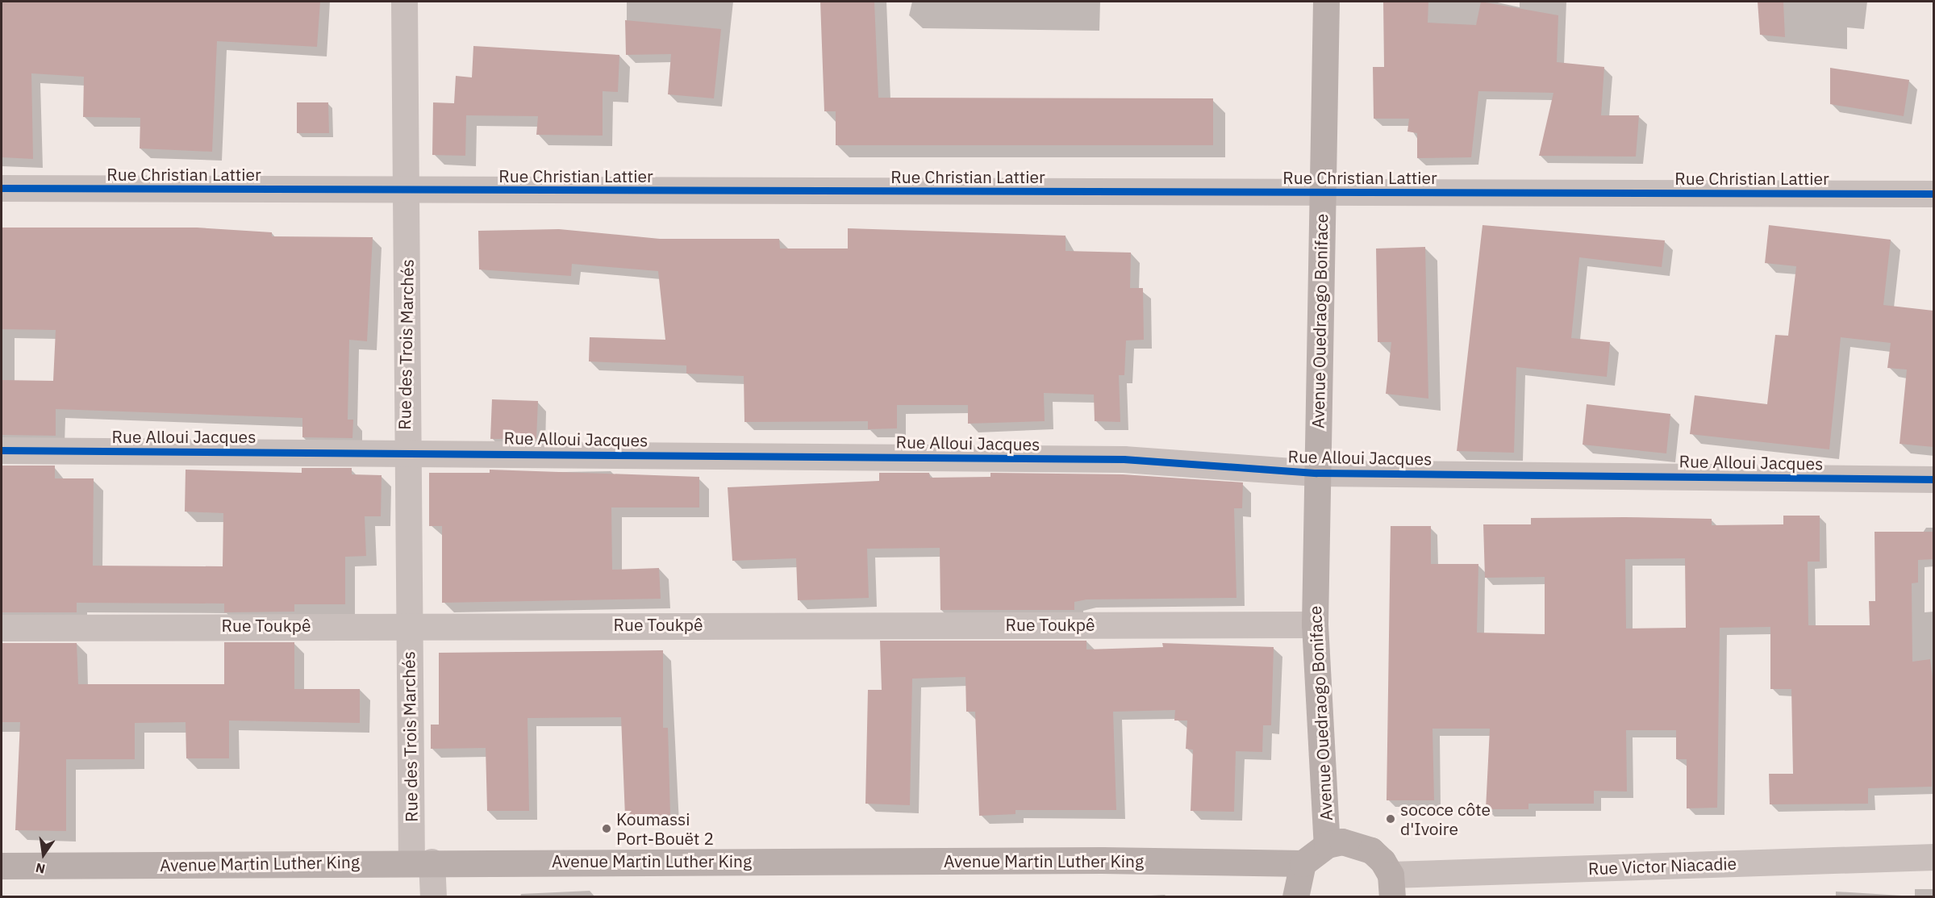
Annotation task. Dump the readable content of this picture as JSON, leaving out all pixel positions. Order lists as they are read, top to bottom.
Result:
{
  "streets": {
    "street": [
      "Rue Christian Lattier",
      "Avenue Ouedraogo Boniface",
      "Rue des Trois Marchés",
      "Rue Alloui Jacques",
      "Rue Toukpê",
      "Avenue Martin Luther King",
      "Rue Victor Niacadie"
    ]
  },
  "crossings": [
    ["Rue Christian Lattier", "Avenue Ouedraogo Boniface"],
    ["Rue Christian Lattier", "Rue des Trois Marchés"],
    ["Avenue Ouedraogo Boniface", "Rue Alloui Jacques"],
    ["Avenue Ouedraogo Boniface", "Rue Toukpê"],
    ["Rue des Trois Marchés", "Rue Alloui Jacques"],
    ["Rue des Trois Marchés", "Rue Toukpê"],
    ["Rue des Trois Marchés", "Avenue Martin Luther King"]
  ],
  "places": ["sococe côte d'Ivoire", "Koumassi Port-Bouët 2"],
  "north": "bottom"
}
